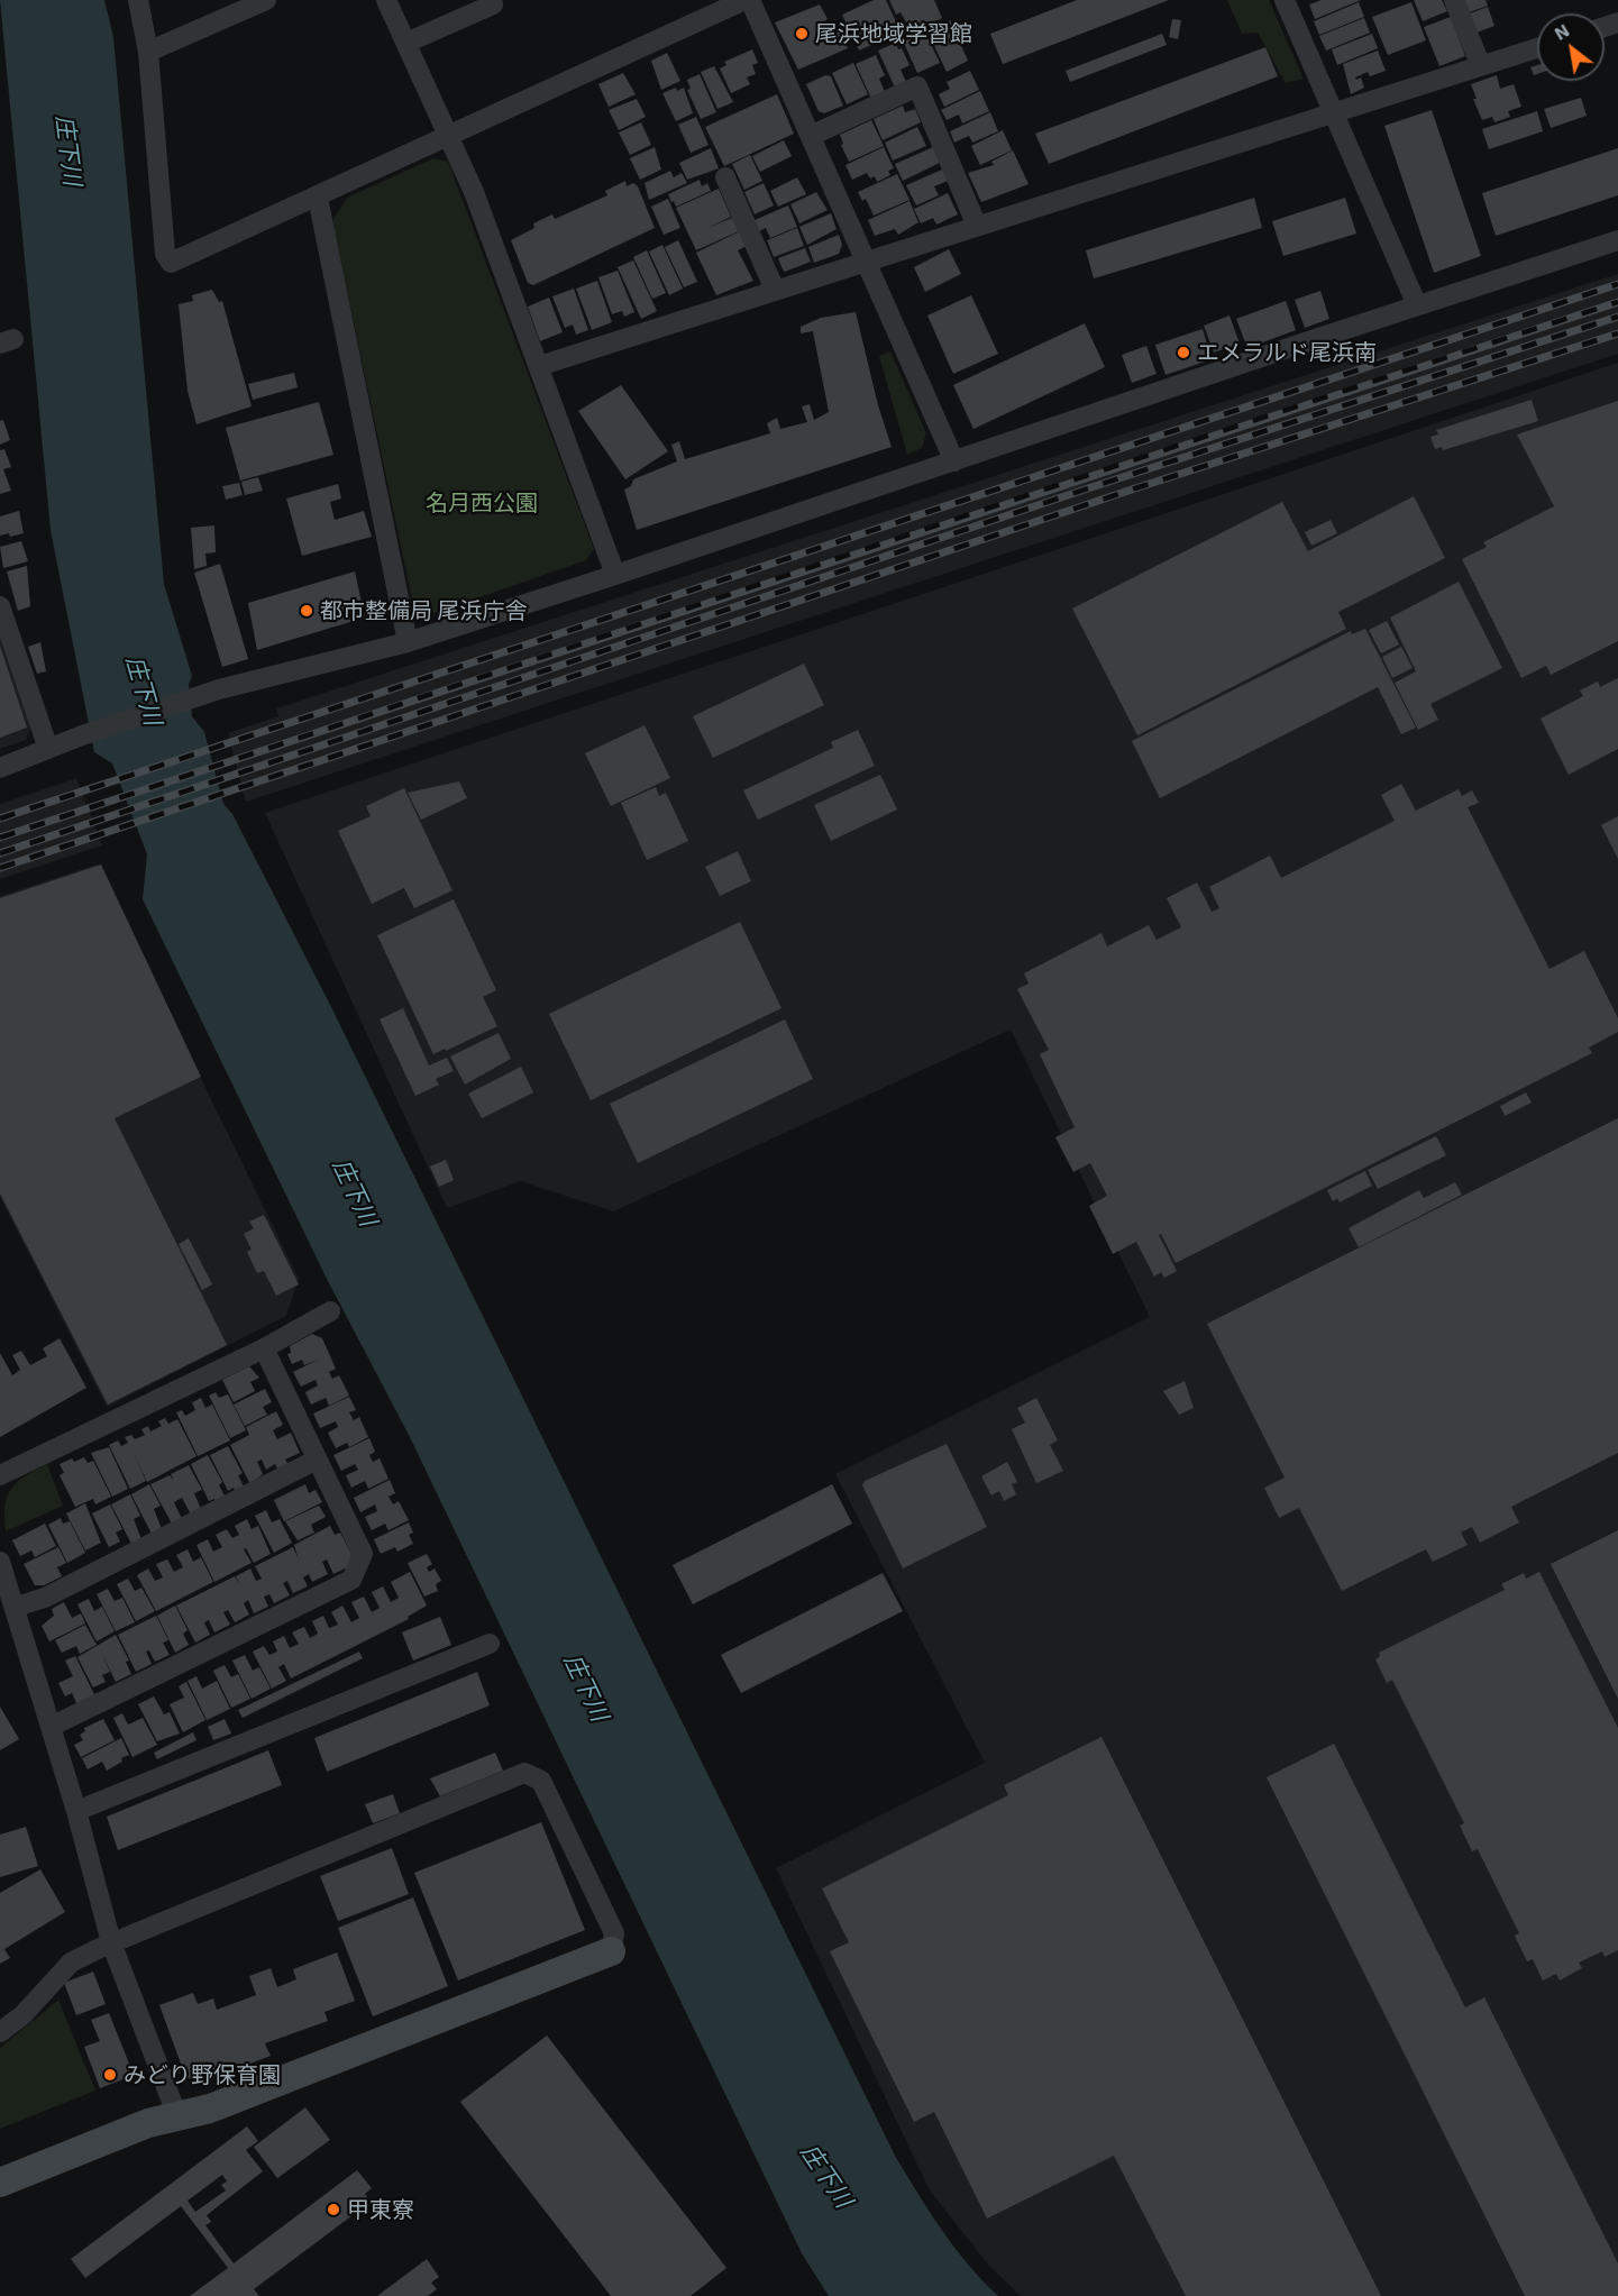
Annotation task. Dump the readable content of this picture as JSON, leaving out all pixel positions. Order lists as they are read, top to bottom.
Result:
{
  "water": ["庄下川"],
  "parks": ["名月西公園"],
  "places": [
    "尾浜地域学習館",
    "エメラルド尾浜南",
    "都市整備局 尾浜庁舎",
    "みどり野保育園",
    "甲東寮"
  ],
  "north": "top left"
}
